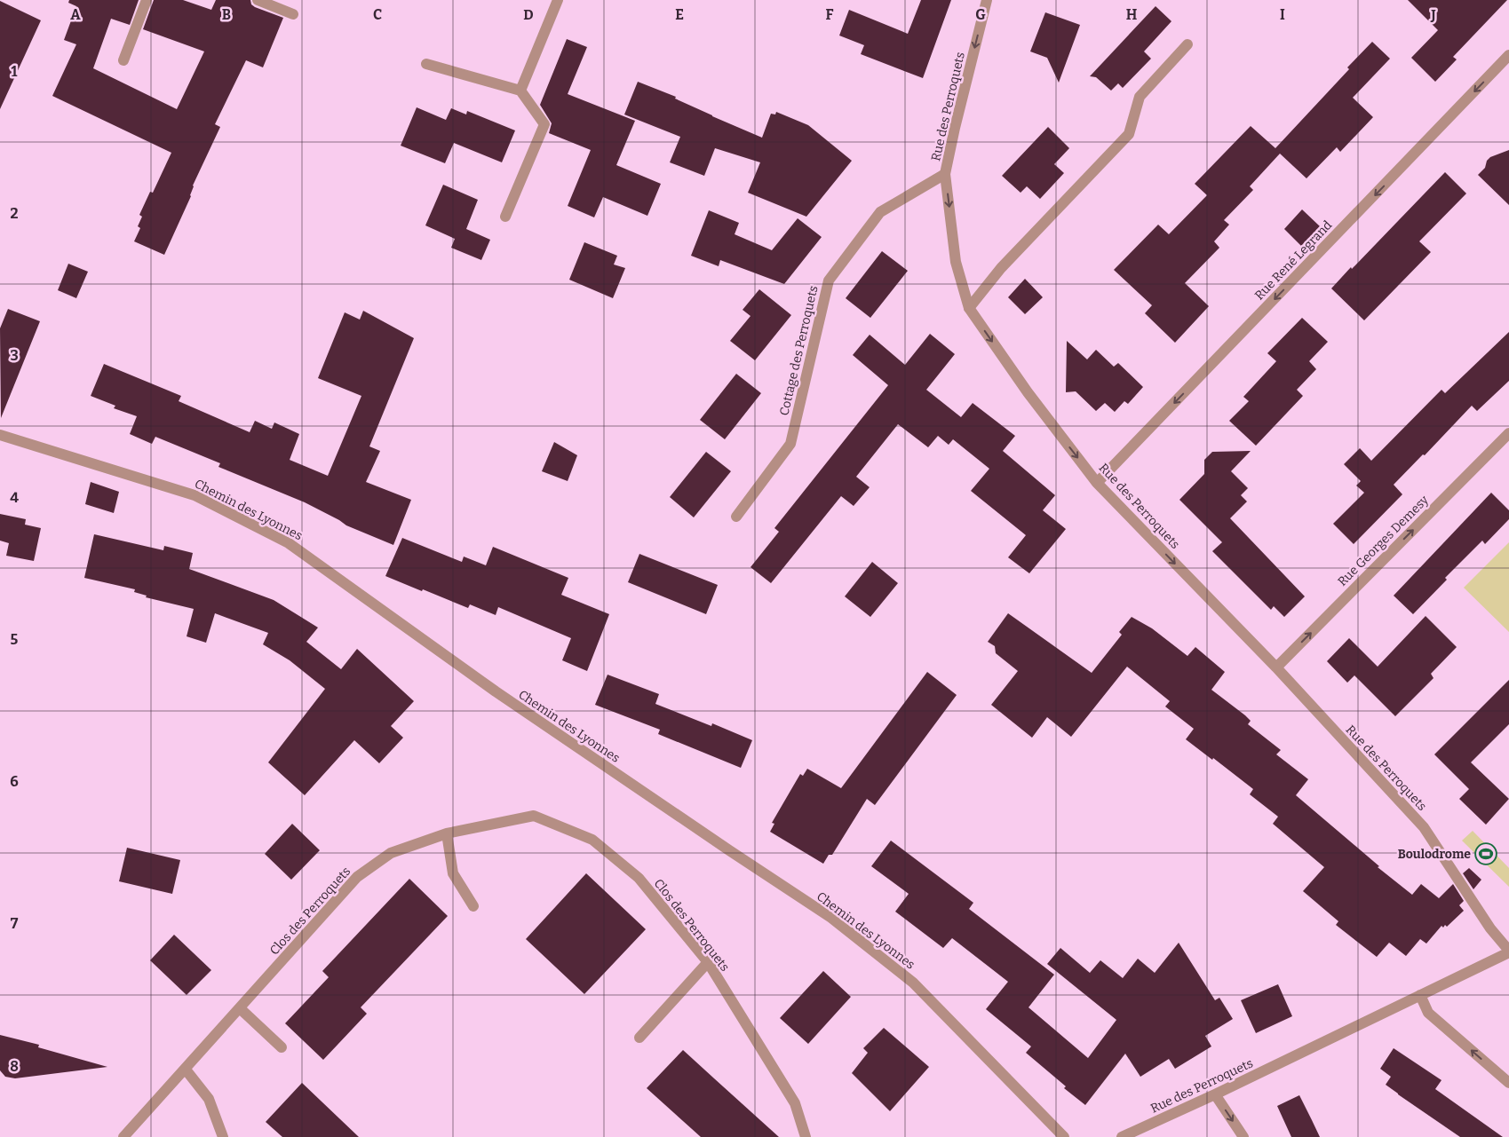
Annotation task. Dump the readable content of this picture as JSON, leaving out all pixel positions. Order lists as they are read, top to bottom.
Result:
{
  "streets": {
    "street": [
      "Rue des Perroquets",
      "Rue René Legrand",
      "Cottage des Perroquets",
      "Chemin des Lyonnes",
      "Rue Georges Demesy",
      "Clos des Perroquets"
    ]
  },
  "crossings": [
    ["Rue des Perroquets", "Rue René Legrand"],
    ["Rue des Perroquets", "Cottage des Perroquets"],
    ["Rue des Perroquets", "Rue Georges Demesy"]
  ],
  "one_way": ["Rue des Perroquets", "Rue René Legrand", "Rue Georges Demesy"],
  "places": {
    "sports": ["Boulodrome"]
  },
  "grid": {
    "columns": [
      "A",
      "B",
      "C",
      "D",
      "E",
      "F",
      "G",
      "H",
      "I",
      "J"
    ],
    "rows": [
      "1",
      "2",
      "3",
      "4",
      "5",
      "6",
      "7",
      "8"
    ]
  }
}
